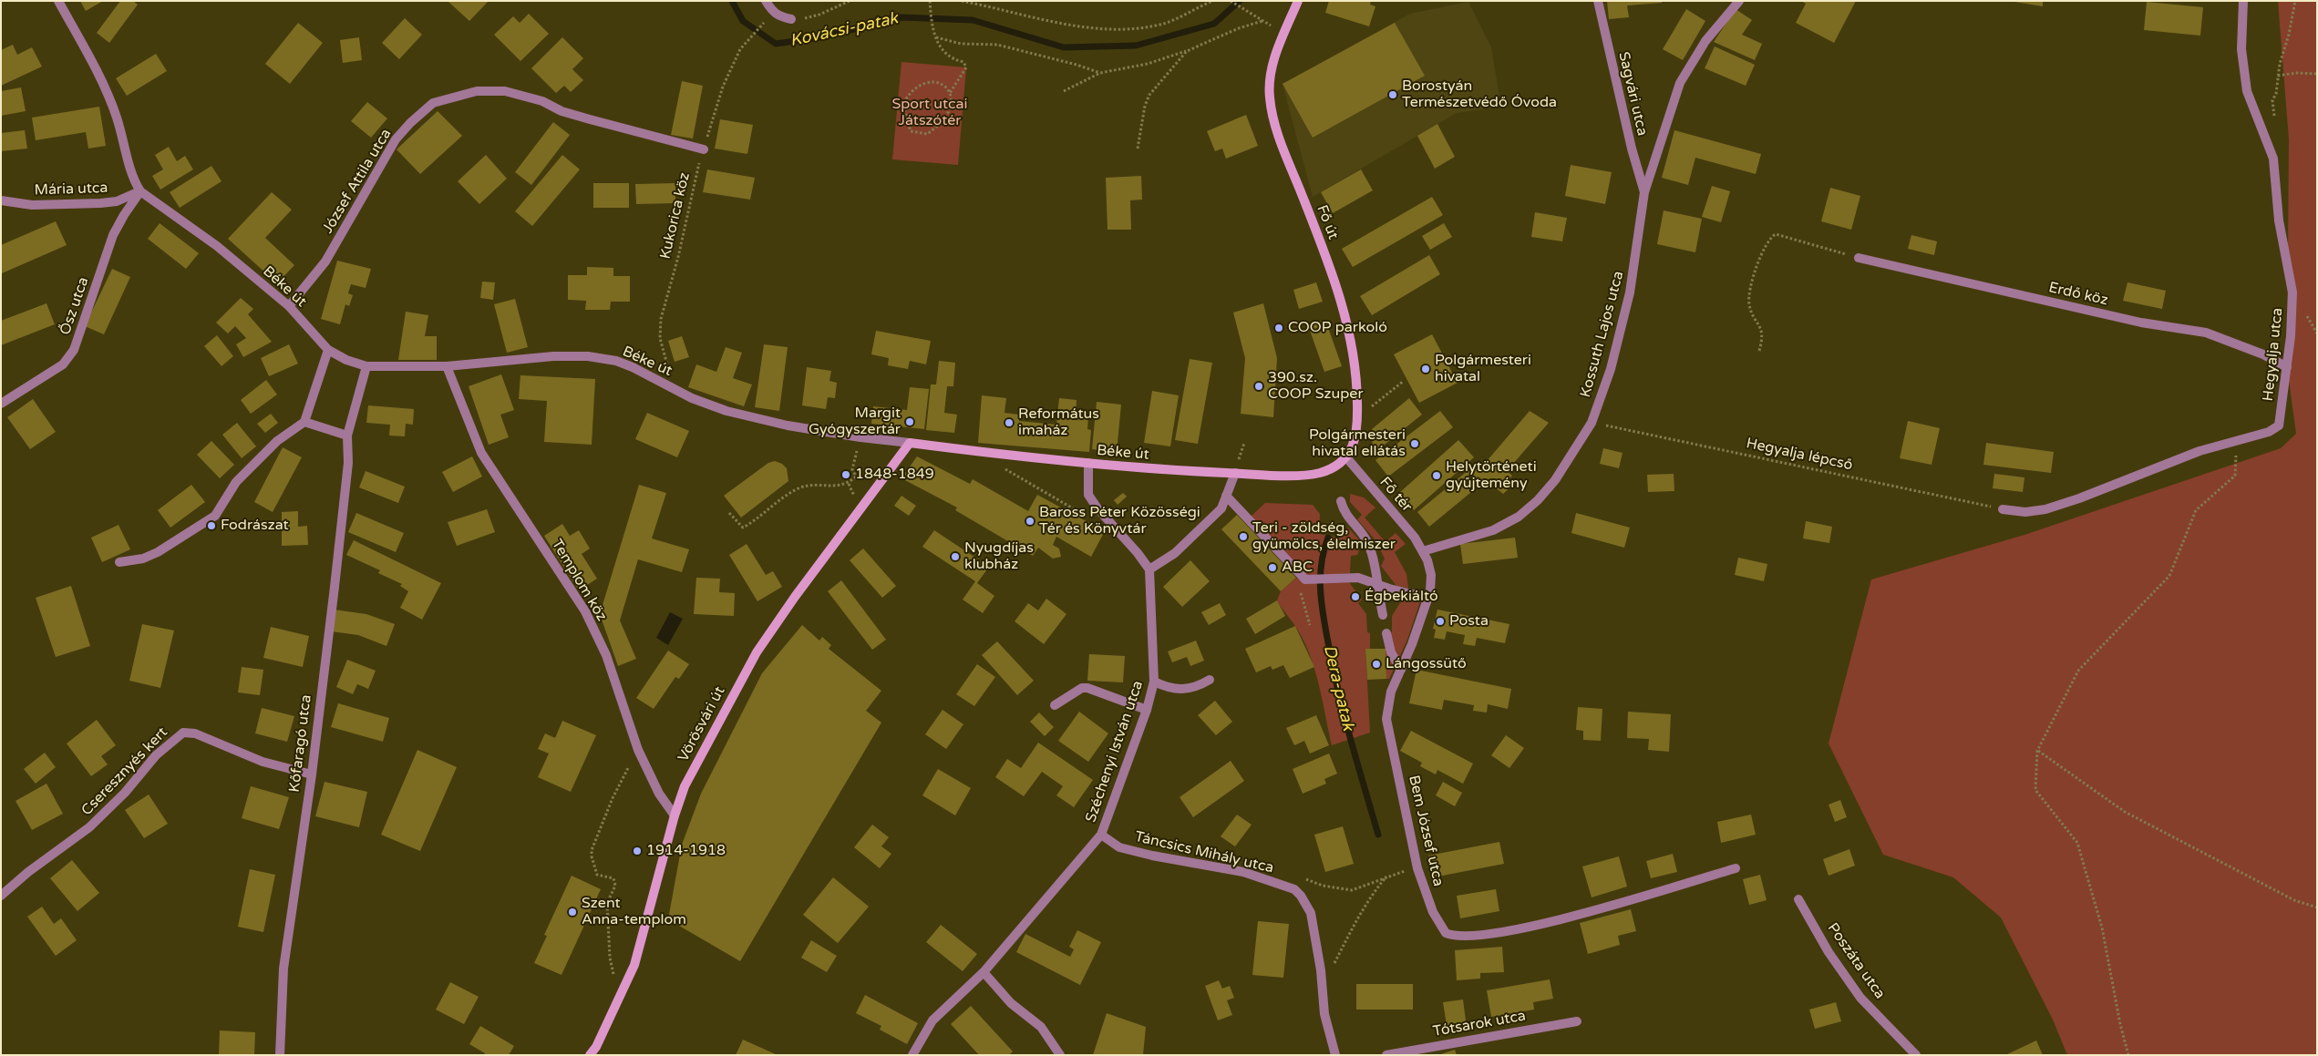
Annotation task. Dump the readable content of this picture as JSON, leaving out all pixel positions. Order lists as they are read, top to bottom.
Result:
{
  "streets": {
    "main road": ["Fő út", "Béke út", "Vörösvári út"],
    "street": [
      "Sagvári utca",
      "József Attila utca",
      "Mária utca",
      "Erdő köz",
      "Ősz utca",
      "Kossuth Lajos utca",
      "Hegyalja utca",
      "Fő tér",
      "Templom köz",
      "Kőfaragó utca",
      "Széchenyi István utca",
      "Cseresznyés kert",
      "Bem József utca",
      "Táncsics Mihály utca",
      "Poszáta utca",
      "Tótsarok utca"
    ],
    "path": ["Kukorica köz", "Hegyalja lépcső"]
  },
  "crossings": [
    ["Sagvári utca", "Kossuth Lajos utca"],
    ["József Attila utca", "Kukorica köz"],
    ["József Attila utca", "Béke út"],
    ["Mária utca", "Béke út"],
    ["Mária utca", "Ősz utca"],
    ["Kukorica köz", "Béke út"],
    ["Fő út", "Béke út"],
    ["Fő út", "Fő tér"],
    ["Béke út", "Ősz utca"],
    ["Béke út", "Fő tér"],
    ["Béke út", "Templom köz"],
    ["Béke út", "Vörösvári út"],
    ["Béke út", "Kőfaragó utca"],
    ["Erdő köz", "Hegyalja utca"],
    ["Kossuth Lajos utca", "Hegyalja lépcső"],
    ["Kossuth Lajos utca", "Fő tér"],
    ["Kossuth Lajos utca", "Bem József utca"],
    ["Hegyalja utca", "Hegyalja lépcső"],
    ["Fő tér", "Bem József utca"],
    ["Templom köz", "Vörösvári út"],
    ["Kőfaragó utca", "Cseresznyés kert"],
    ["Széchenyi István utca", "Táncsics Mihály utca"]
  ],
  "water": ["Kovácsi-patak", "Dera-patak"],
  "parks": ["Sport utcai Játszótér"],
  "places": [
    "Borostyán Természetvédő Óvoda",
    "COOP parkoló",
    "Polgármesteri hivatal",
    "390.sz. COOP Szuper",
    "Margit Gyógyszertár",
    "Református imaház",
    "Polgármesteri hivatal ellátás",
    "1848-1849",
    "Helytörténeti gyűjtemény",
    "Baross Péter Közösségi Tér és Könyvtár",
    "Fodrászat",
    "Teri - zöldség, gyümölcs, élelmiszer",
    "Nyugdíjas klubház",
    "ABC",
    "Égbekiáltó",
    "Posta",
    "Lángossütő",
    "1914-1918",
    "Szent Anna-templom"
  ]
}
